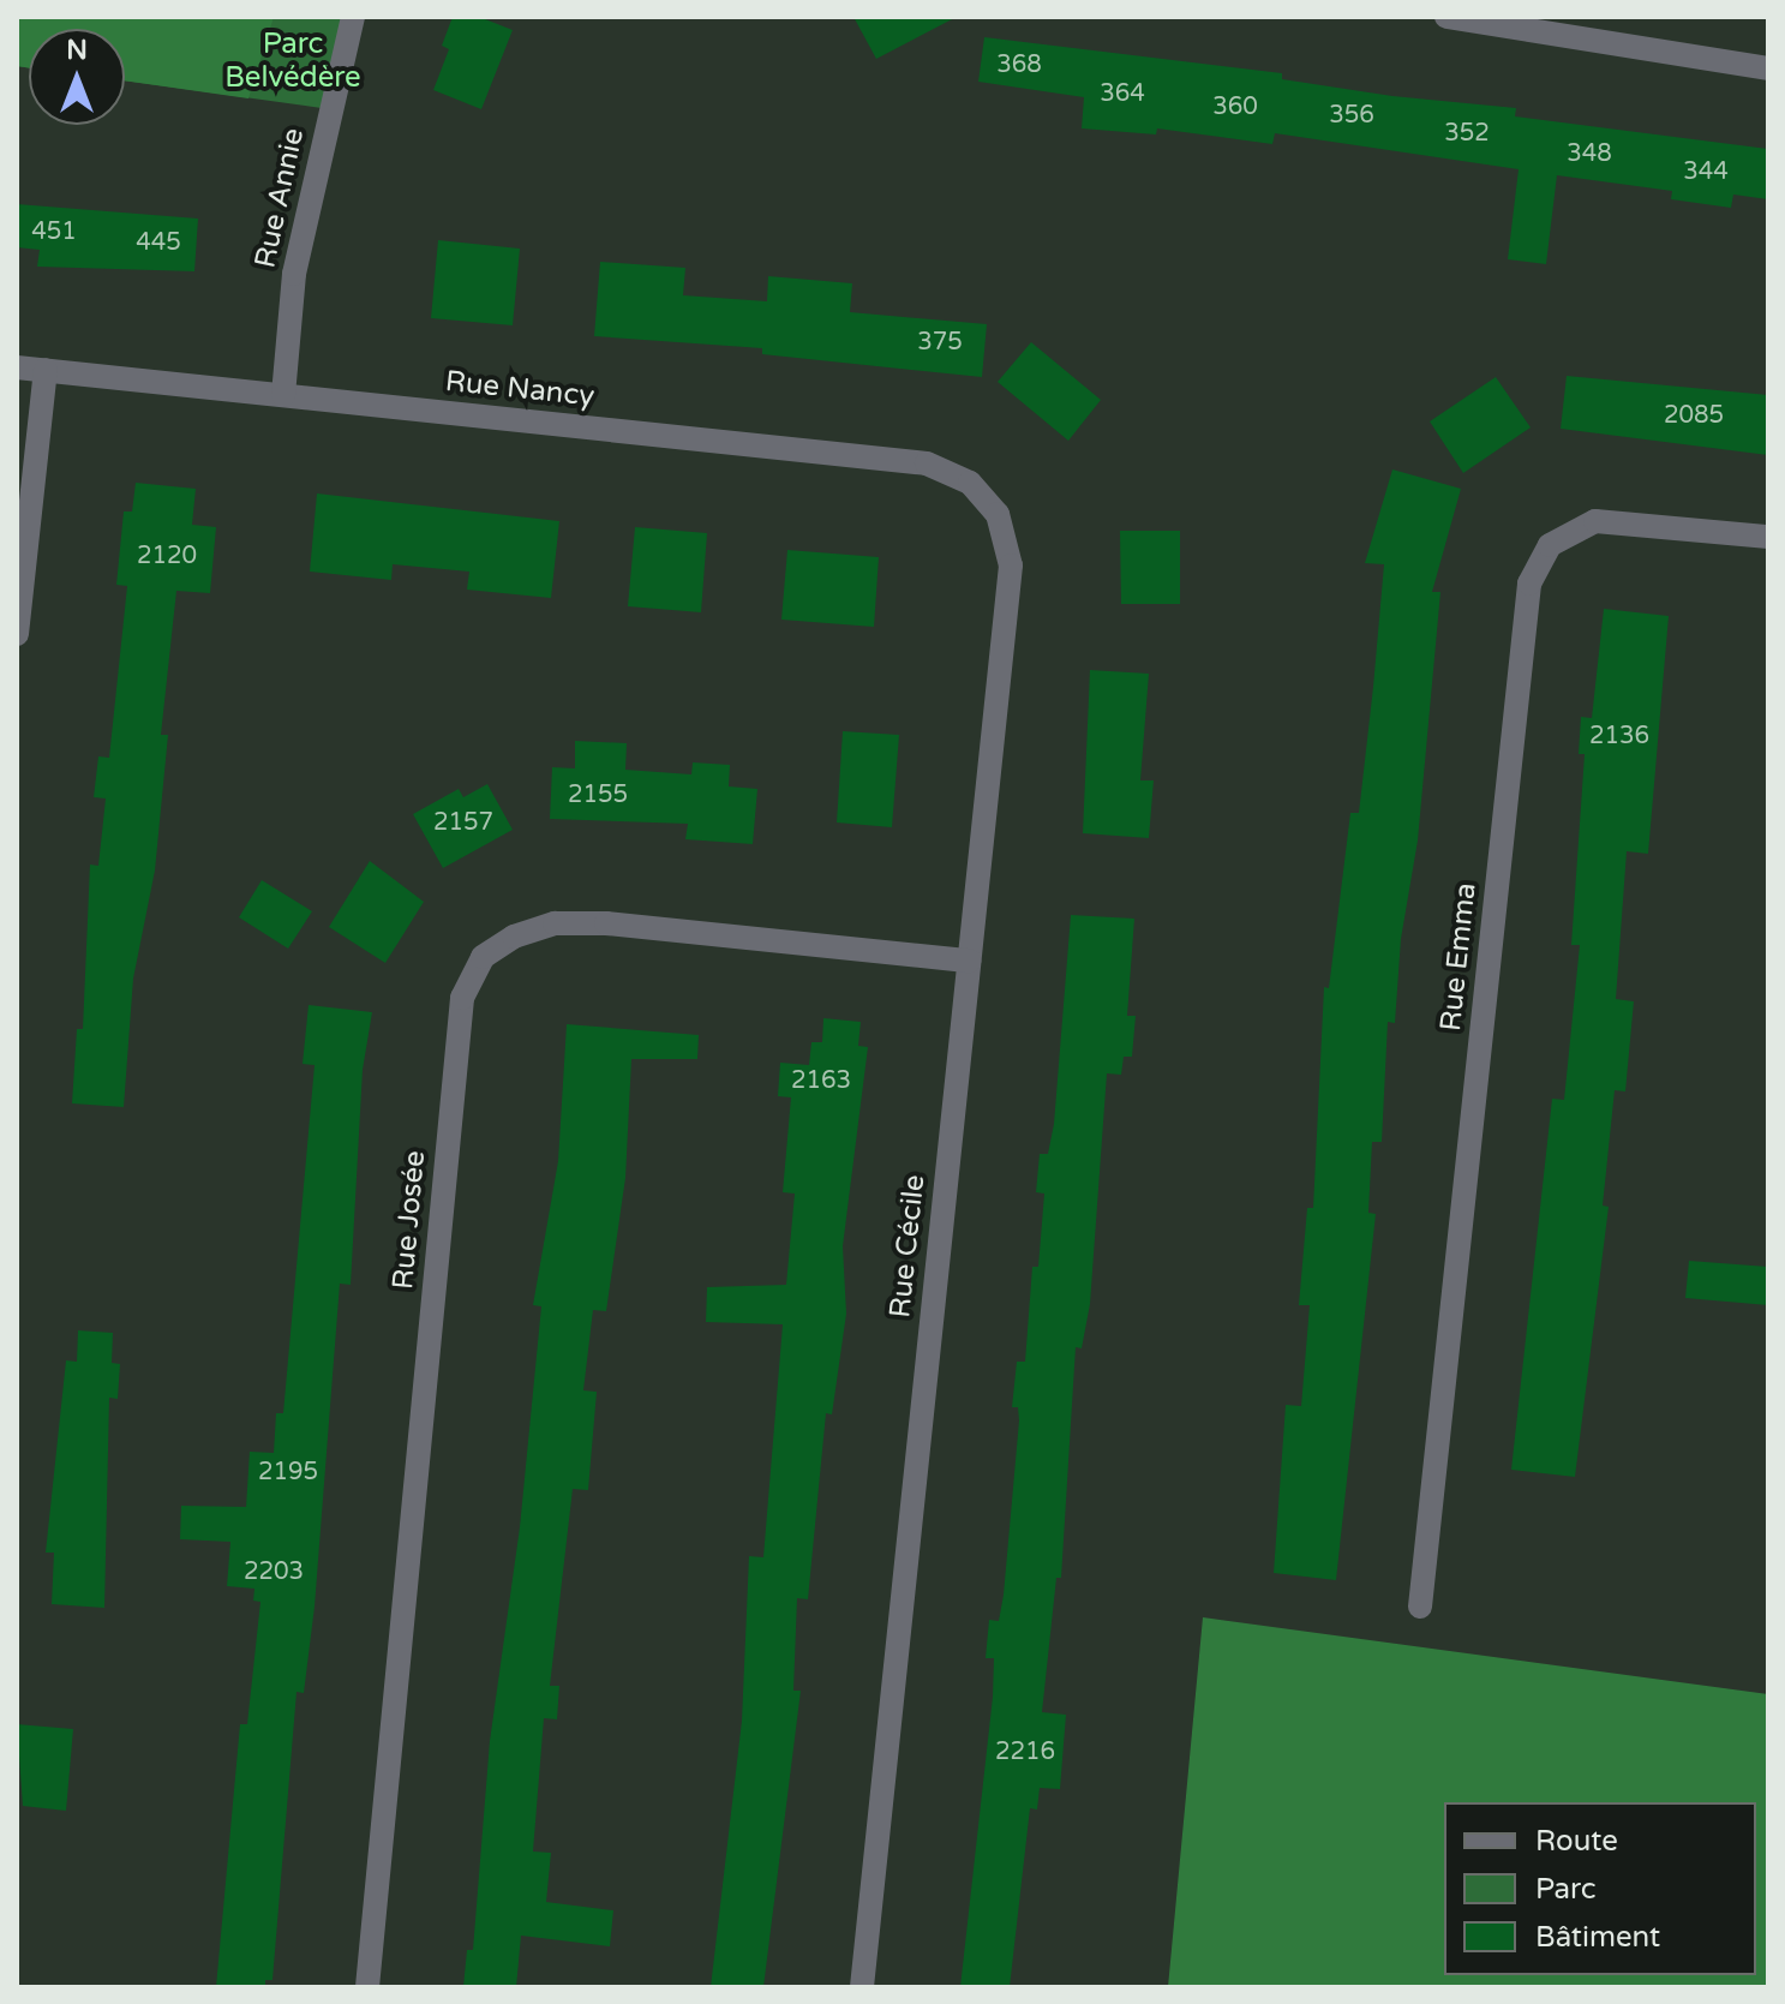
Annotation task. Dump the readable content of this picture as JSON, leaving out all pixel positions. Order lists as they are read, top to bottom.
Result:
{
  "streets": {
    "street": [
      "Rue Annie",
      "Rue Nancy",
      "Rue Emma",
      "Rue Josée",
      "Rue Cécile"
    ]
  },
  "crossings": [
    ["Rue Annie", "Rue Nancy"],
    ["Rue Nancy", "Rue Cécile"],
    ["Rue Josée", "Rue Cécile"]
  ],
  "parks": ["Parc Belvédère"],
  "house_numbers": [
    "368",
    "364",
    "360",
    "356",
    "352",
    "348",
    "344",
    "451",
    "445",
    "375",
    "2085",
    "2120",
    "2136",
    "2155",
    "2157",
    "2163",
    "2195",
    "2203",
    "2216"
  ],
  "legend": ["Route", "Parc", "Bâtiment"],
  "north": "top"
}
